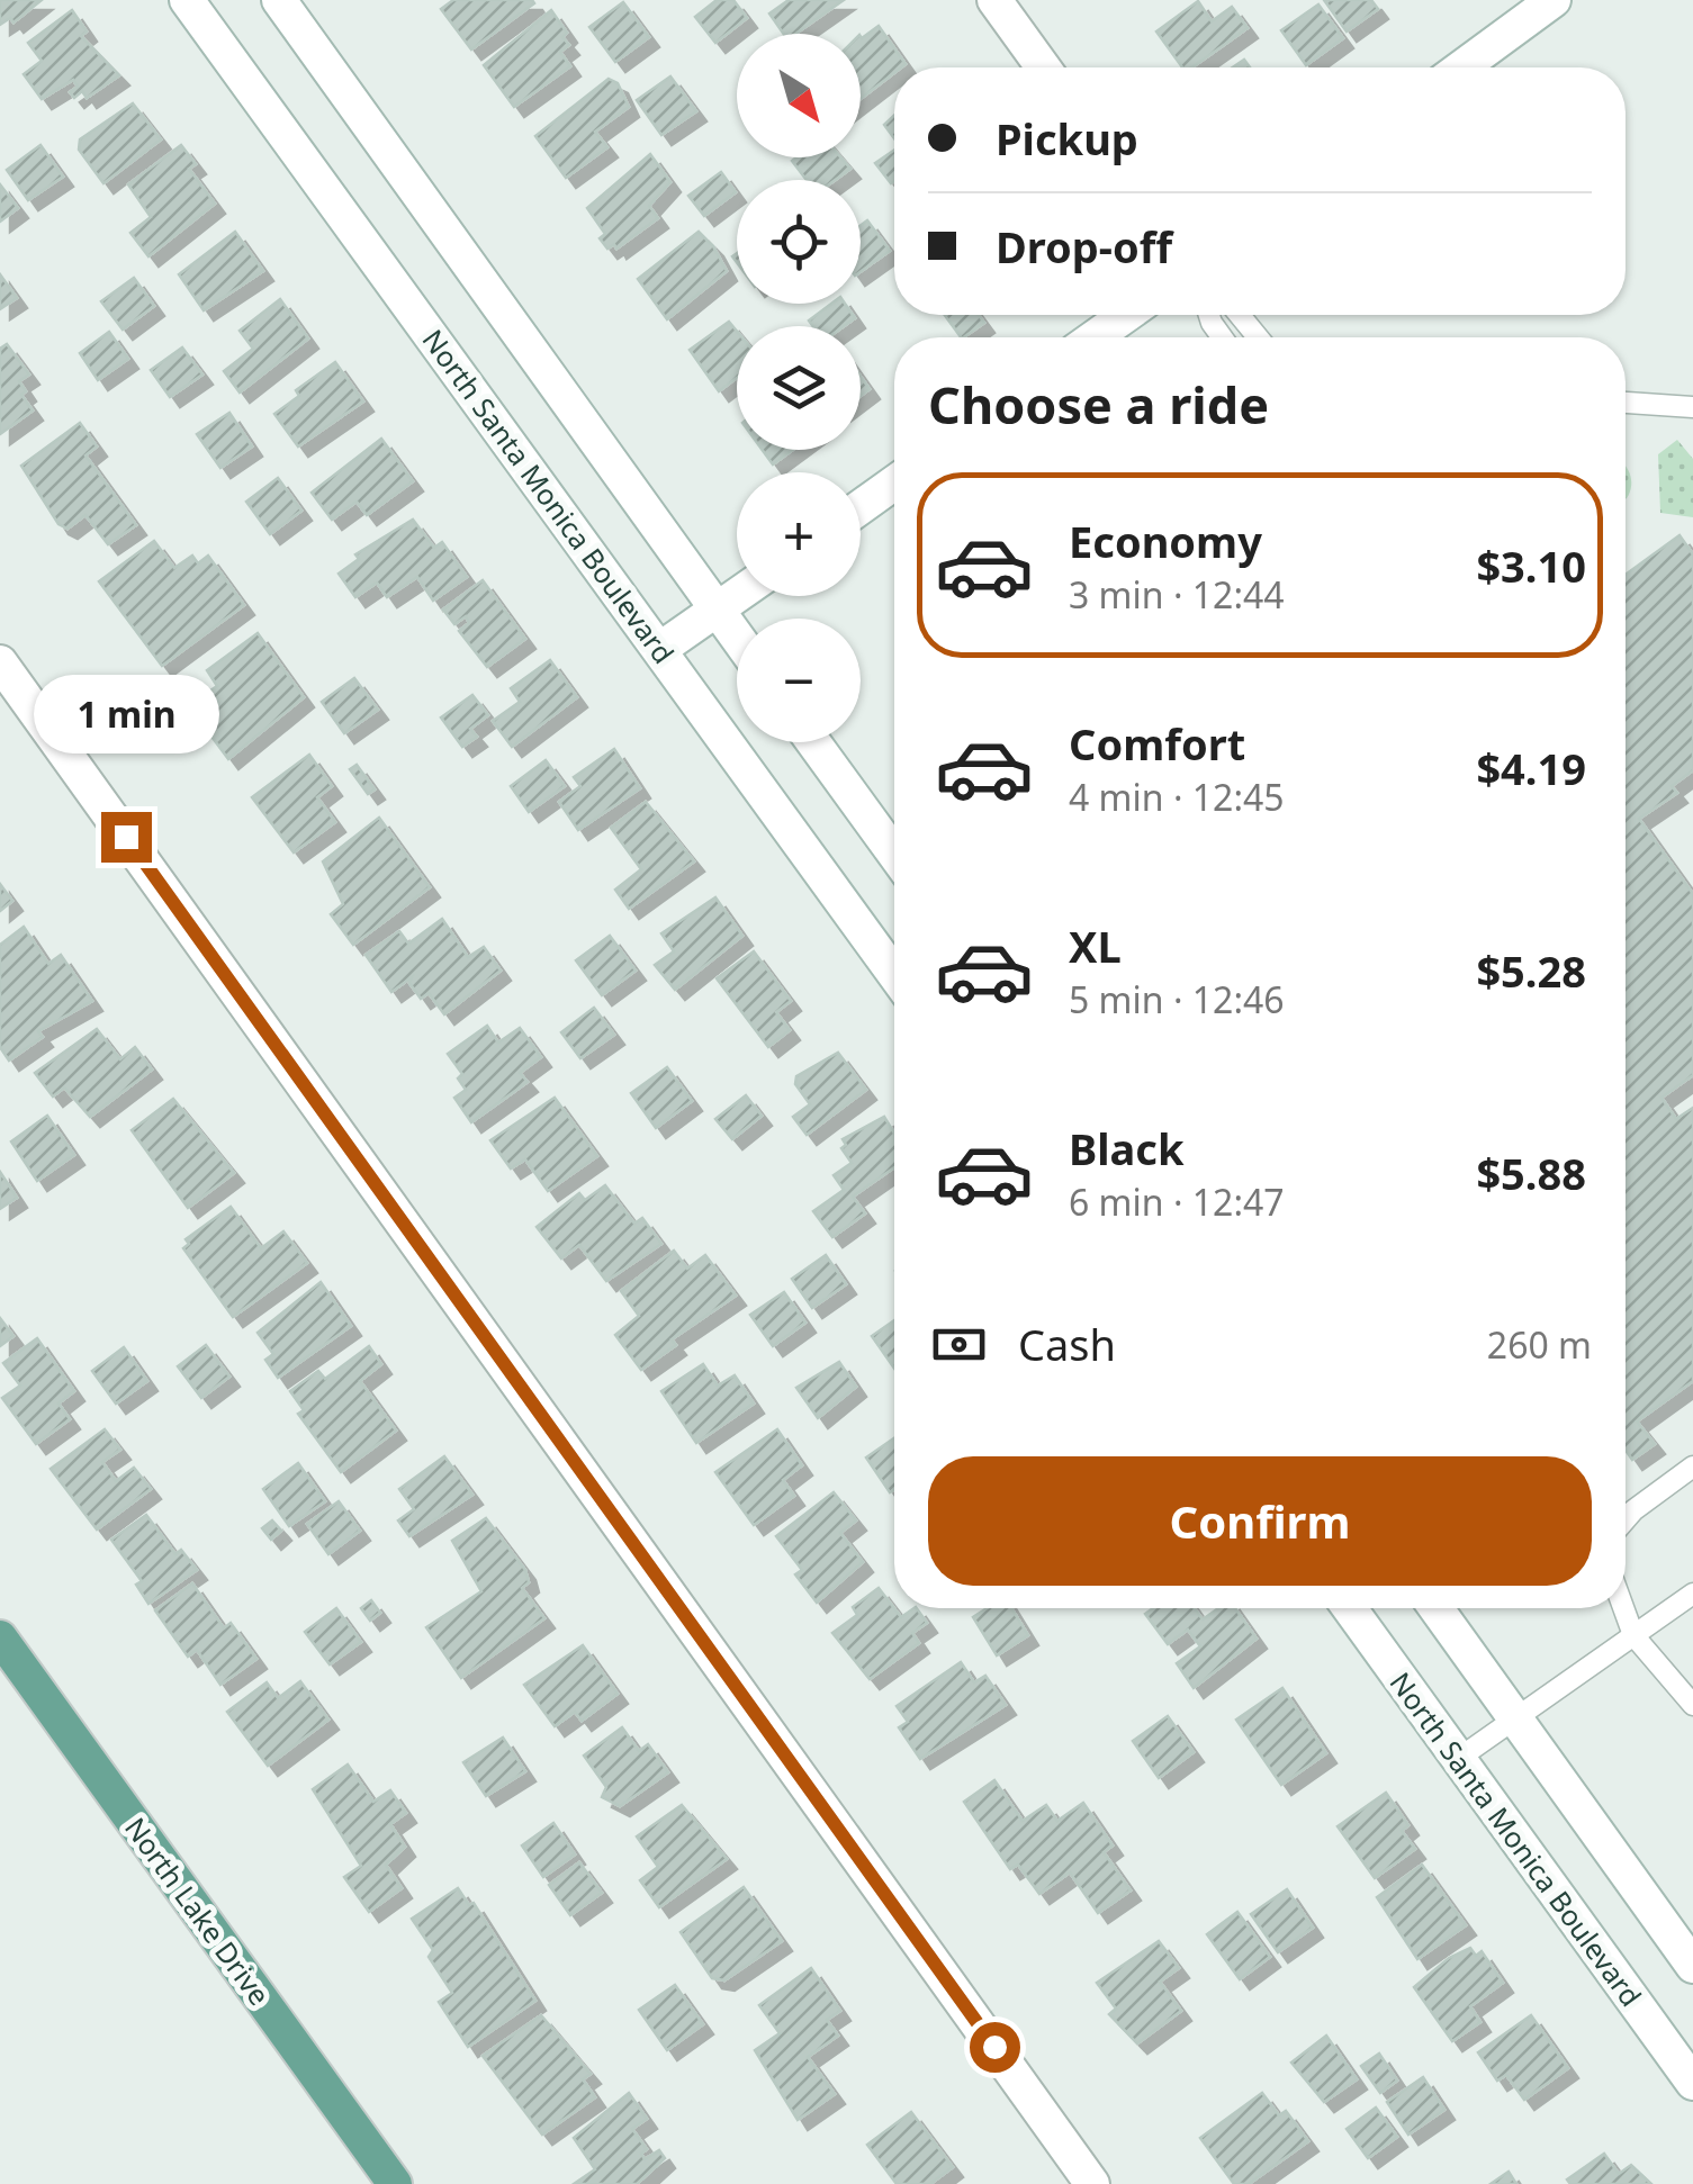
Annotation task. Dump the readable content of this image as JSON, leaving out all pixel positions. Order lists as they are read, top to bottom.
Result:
{
  "streets": {
    "main road": ["North Lake Drive"],
    "street": ["North Santa Monica Boulevard"]
  },
  "north": "bottom right",
  "page": {
    "map_buttons": ["+", "−"],
    "banner": ["Pickup", "Drop-off"],
    "heading": "Choose a ride",
    "list": [
      {
        "name": "Economy",
        "note": "3 min · 12:44",
        "value": "$3.10"
      },
      {
        "name": "Comfort",
        "note": "4 min · 12:45",
        "value": "$4.19"
      },
      {
        "name": "XL",
        "note": "5 min · 12:46",
        "value": "$5.28"
      },
      {
        "name": "Black",
        "note": "6 min · 12:47",
        "value": "$5.88"
      }
    ],
    "bubble": "1 min",
    "pay": ["Cash", "260 m"],
    "buttons": "Confirm"
  }
}
